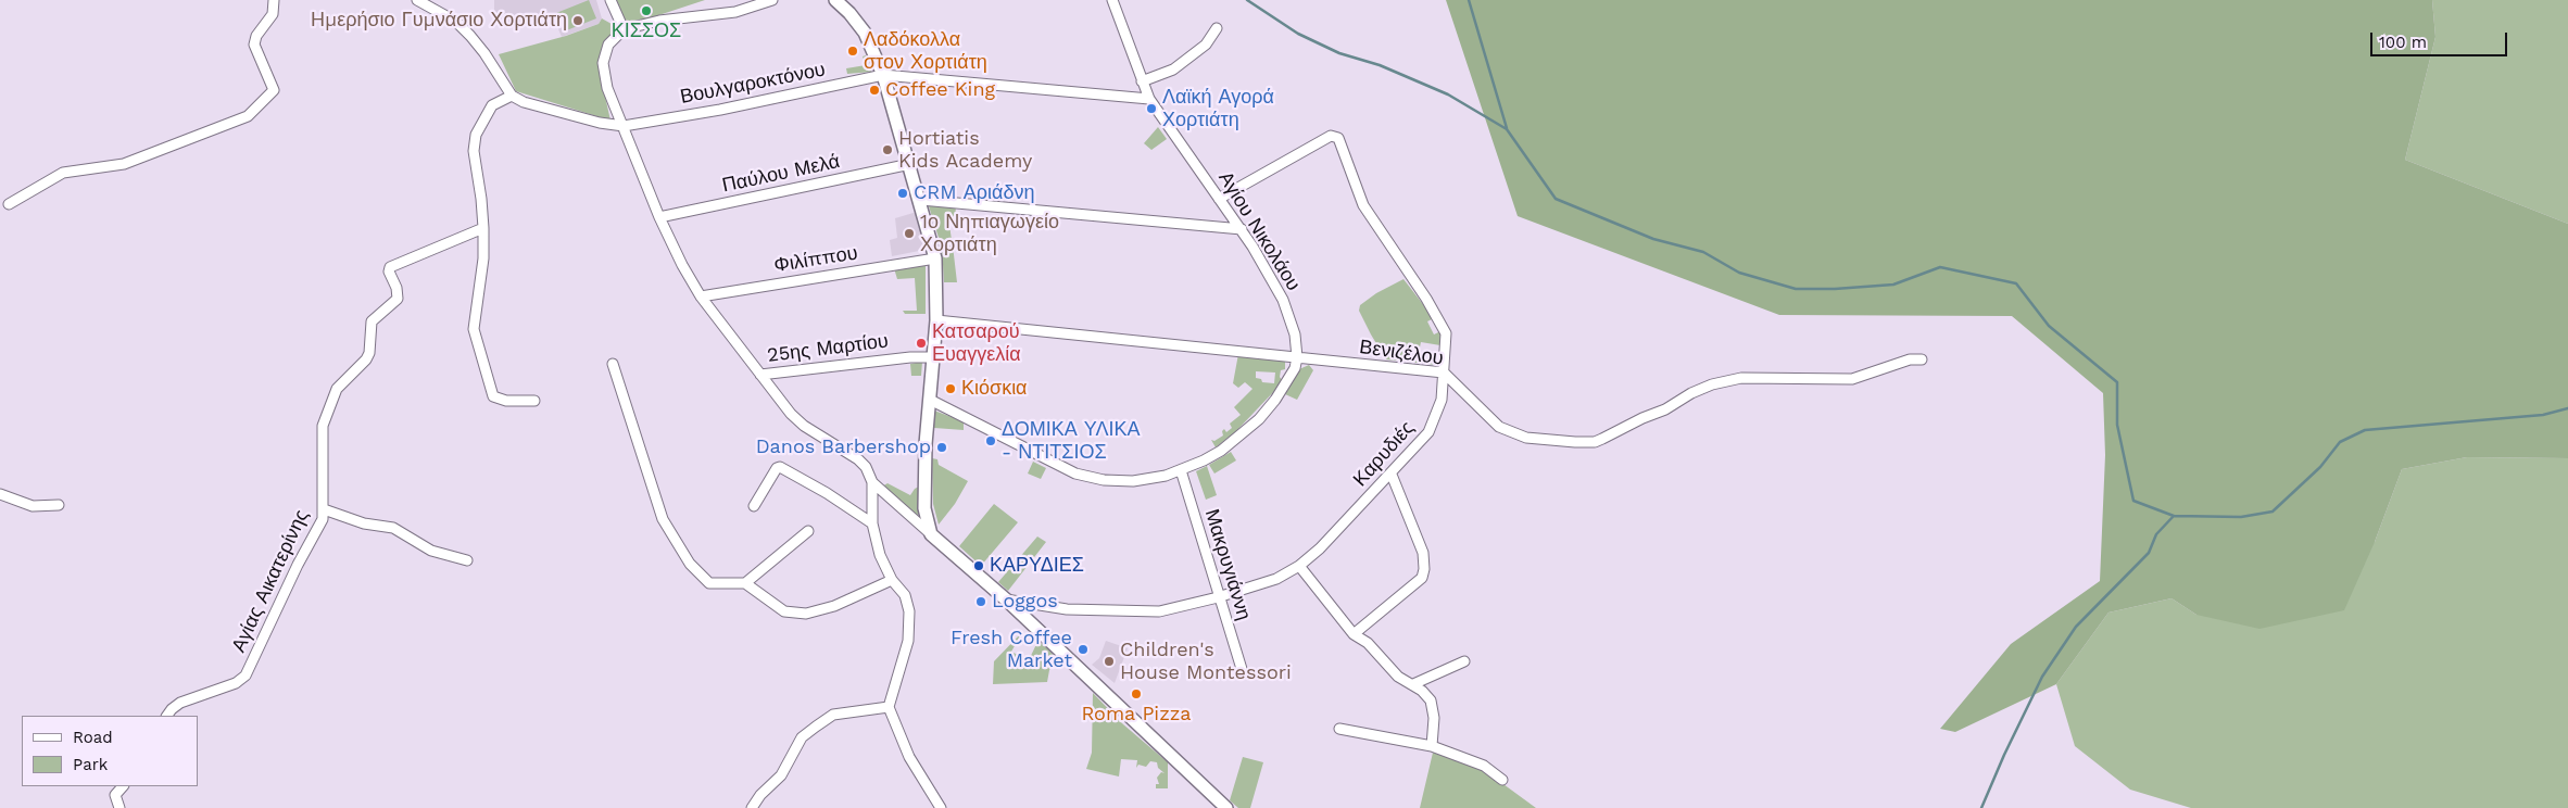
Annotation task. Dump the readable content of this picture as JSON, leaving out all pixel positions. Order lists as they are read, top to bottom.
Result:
{
  "streets": {
    "street": [
      "Βουλγαροκτόνου",
      "Παύλου Μελά",
      "Αγίου Νικολάου",
      "Φιλίππου",
      "25ης Μαρτίου",
      "Βενιζέλου",
      "Καρυδιές",
      "Μακρυγιάννη",
      "Αγίας Αικατερίνης"
    ]
  },
  "crossings": [
    ["Βουλγαροκτόνου", "Αγίου Νικολάου"],
    ["Αγίου Νικολάου", "Βενιζέλου"],
    ["Αγίου Νικολάου", "Καρυδιές"],
    ["Αγίου Νικολάου", "Μακρυγιάννη"],
    ["Βενιζέλου", "Καρυδιές"],
    ["Καρυδιές", "Μακρυγιάννη"]
  ],
  "places": [
    "ΚΙΣΣΟΣ",
    "Ημερήσιο Γυμνάσιο Χορτιάτη",
    "Λαδόκολλα στον Χορτιάτη",
    "Coffee King",
    "Λαϊκή Αγορά Χορτιάτη",
    "Hortiatis Kids Academy",
    "CRM Αριάδνη",
    "1ο Νηπιαγωγείο Χορτιάτη",
    "Κατσαρού Ευαγγελία",
    "Κιόσκια",
    "ΔΟΜΙΚΑ ΥΛΙΚΑ - ΝΤΙΤΣΙΟΣ",
    "Danos Barbershop",
    "ΚΑΡΥΔΙΕΣ",
    "Loggos",
    "Fresh Coffee Market",
    "Children's House Montessori",
    "Roma Pizza"
  ],
  "legend": ["Road", "Park"],
  "scale_bar": "100 m"
}
